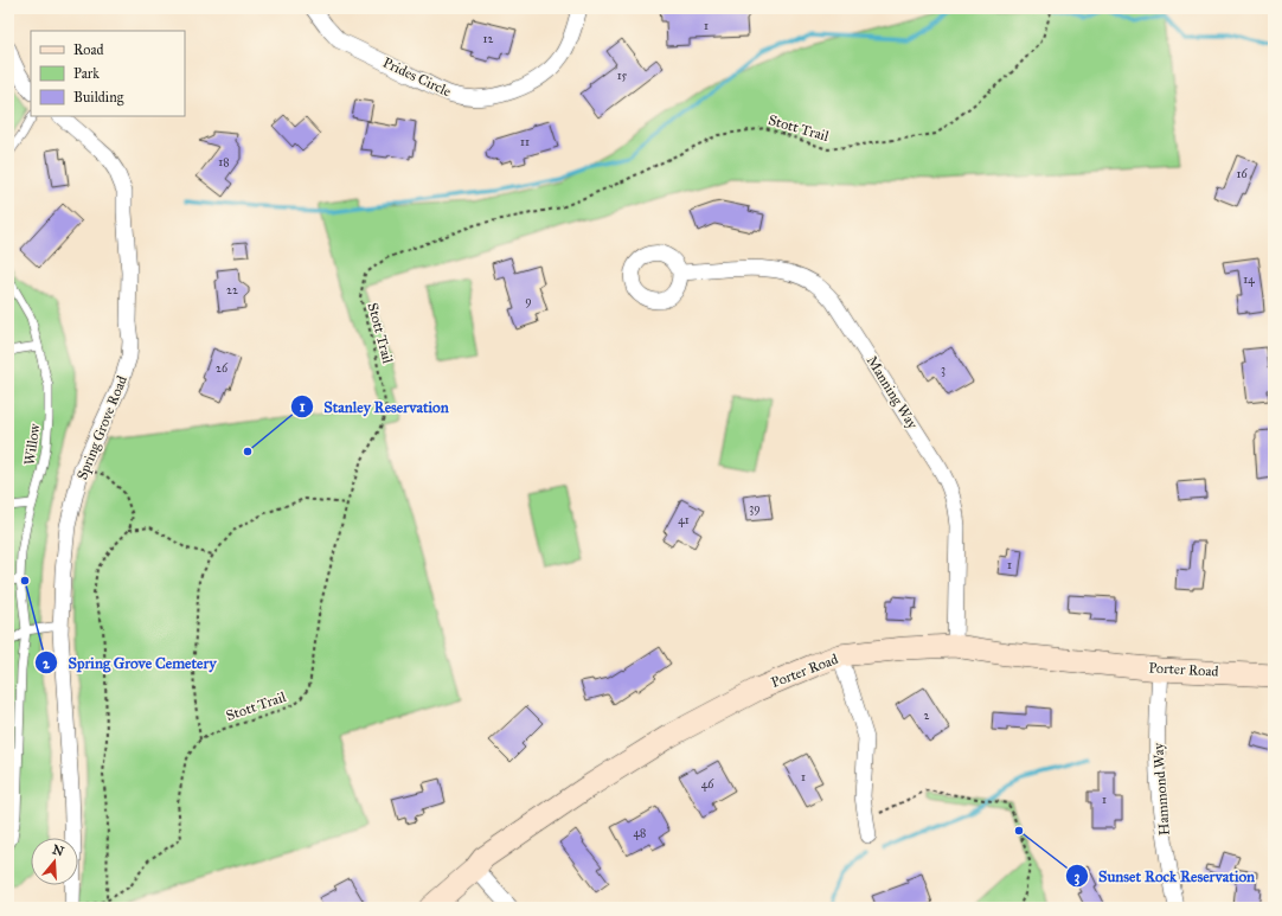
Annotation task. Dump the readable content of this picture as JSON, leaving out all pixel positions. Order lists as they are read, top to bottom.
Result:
{
  "streets": {
    "street": [
      "Prides Circle",
      "Manning Way",
      "Spring Grove Road",
      "Porter Road",
      "Hammond Way"
    ],
    "lane": ["Willow"],
    "path": ["Stott Trail"]
  },
  "crossings": [
    ["Stott Trail", "Spring Grove Road"],
    ["Manning Way", "Porter Road"],
    ["Porter Road", "Hammond Way"]
  ],
  "places": ["Stanley Reservation", "Spring Grove Cemetery", "Sunset Rock Reservation"],
  "house_numbers": [
    "1",
    "12",
    "15",
    "11",
    "18",
    "16",
    "14",
    "22",
    "9",
    "26",
    "3",
    "39",
    "41",
    "1",
    "2",
    "1",
    "46",
    "1",
    "48"
  ],
  "legend": ["Road", "Park", "Building"],
  "north": "top"
}
